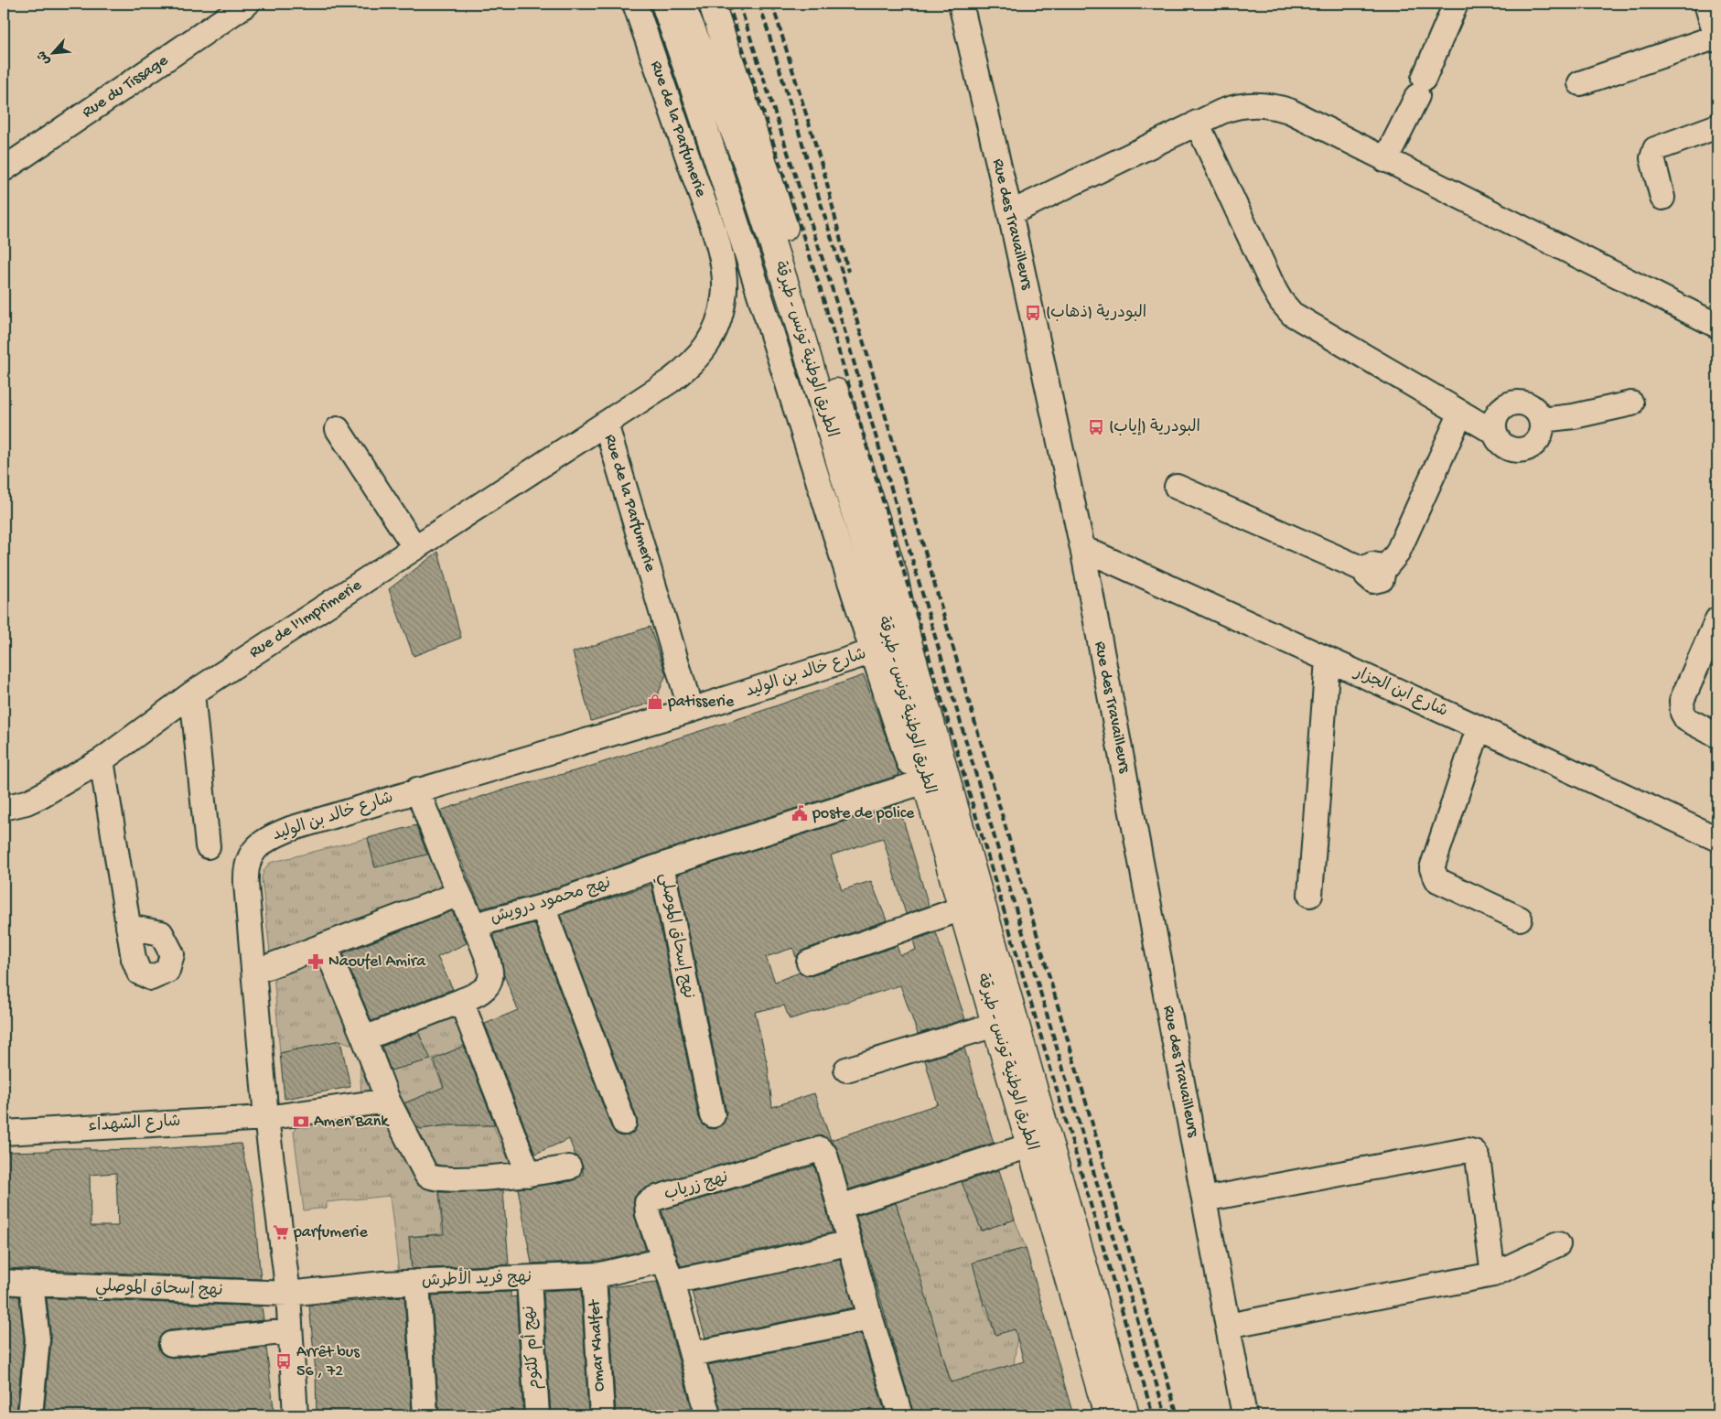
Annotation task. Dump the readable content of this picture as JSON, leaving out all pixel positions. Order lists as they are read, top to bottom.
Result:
{
  "streets": {
    "main road": ["الطريق الوطنية تونس - طبرقة"],
    "street": [
      "Rue du Tissage",
      "Rue de la Parfumerie",
      "Rue des Travailleurs",
      "Rue de l'Imprimerie",
      "شارع خالد بن الوليد",
      "شارع ابن الجزار",
      "نهج محمود درويش",
      "نهج إسحاق الموصلي",
      "شارع الشهداء",
      "نهج زرياب",
      "نهج فريد الأطرش",
      "Omar Khalfet",
      "نهج أم كلثوم"
    ]
  },
  "crossings": [
    ["Rue de la Parfumerie", "Rue de l'Imprimerie"],
    ["Rue de la Parfumerie", "شارع خالد بن الوليد"],
    ["Rue des Travailleurs", "شارع ابن الجزار"],
    ["الطريق الوطنية تونس - طبرقة", "شارع خالد بن الوليد"],
    ["الطريق الوطنية تونس - طبرقة", "نهج إسحاق الموصلي"],
    ["شارع خالد بن الوليد", "نهج محمود درويش"],
    ["شارع خالد بن الوليد", "نهج إسحاق الموصلي"],
    ["شارع خالد بن الوليد", "شارع الشهداء"],
    ["شارع خالد بن الوليد", "نهج فريد الأطرش"],
    ["نهج محمود درويش", "نهج إسحاق الموصلي"],
    ["نهج إسحاق الموصلي", "نهج فريد الأطرش"],
    ["نهج زرياب", "نهج فريد الأطرش"],
    ["نهج فريد الأطرش", "Omar Khalfet"],
    ["نهج فريد الأطرش", "نهج أم كلثوم"]
  ],
  "places": {
    "bus stop": ["البودرية (ذهاب)", "البودرية (إياب)", "Arrêt bus 56 , 72"],
    "shop": ["patisserie"],
    "public building": ["poste de police"],
    "pharmacy": ["Naoufel Amira"],
    "bank": ["Amen Bank"],
    "supermarket": ["parfumerie"]
  },
  "north": "bottom left"
}
